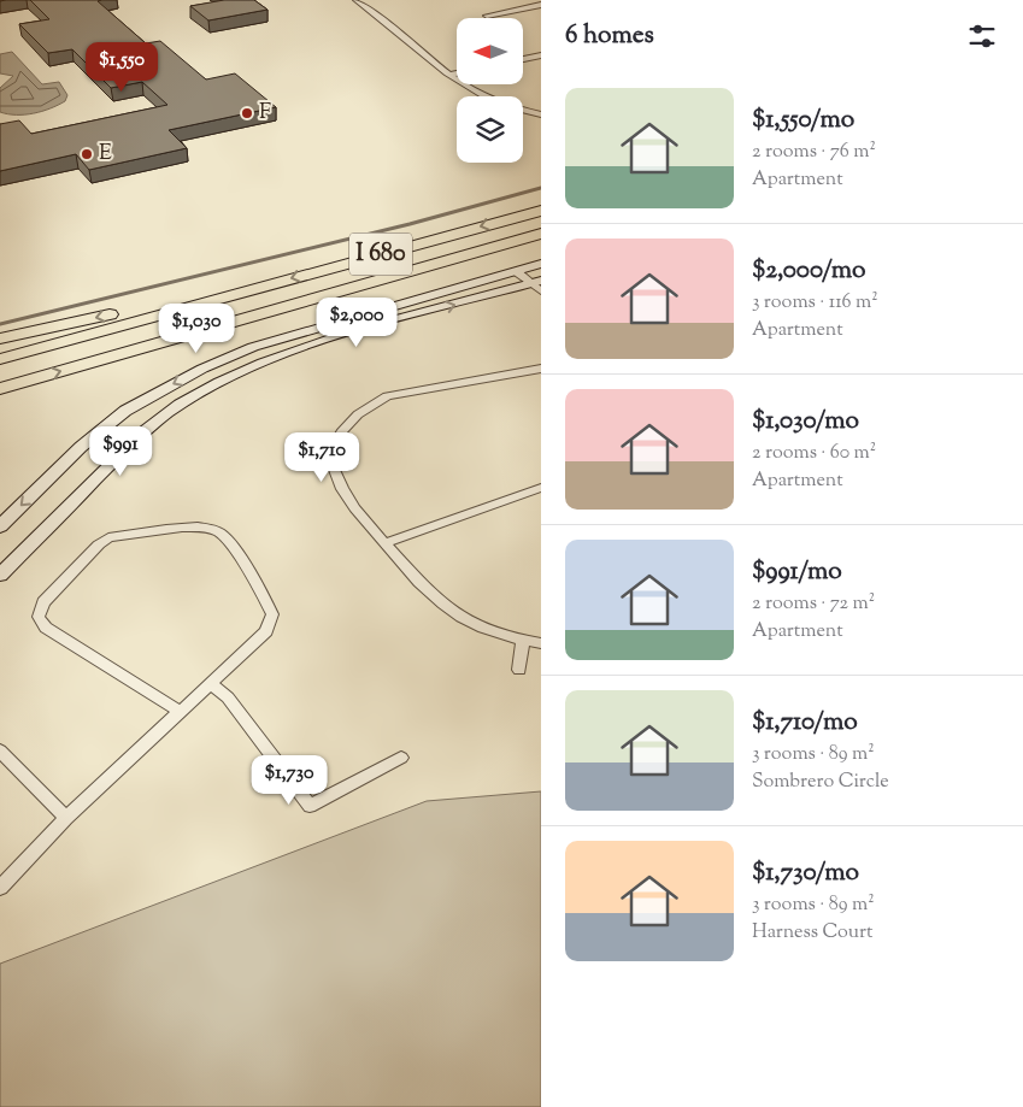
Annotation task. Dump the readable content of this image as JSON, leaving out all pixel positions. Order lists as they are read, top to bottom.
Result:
{
  "streets": {
    "highway": ["I 680"]
  },
  "places": ["F", "E"],
  "north": "left",
  "page": {
    "heading": "6 homes",
    "price": [
      "$1,550",
      "$2,000",
      "$1,030",
      "$991",
      "$1,710",
      "$1,730"
    ],
    "list": [
      {
        "name": "$1,550/mo",
        "note": "2 rooms · 76 m² · Apartment"
      },
      {
        "name": "$2,000/mo",
        "note": "3 rooms · 116 m² · Apartment"
      },
      {
        "name": "$1,030/mo",
        "note": "2 rooms · 60 m² · Apartment"
      },
      {
        "name": "$991/mo",
        "note": "2 rooms · 72 m² · Apartment"
      },
      {
        "name": "$1,710/mo",
        "note": "3 rooms · 89 m² · Sombrero Circle"
      },
      {
        "name": "$1,730/mo",
        "note": "3 rooms · 89 m² · Harness Court"
      }
    ]
  }
}
